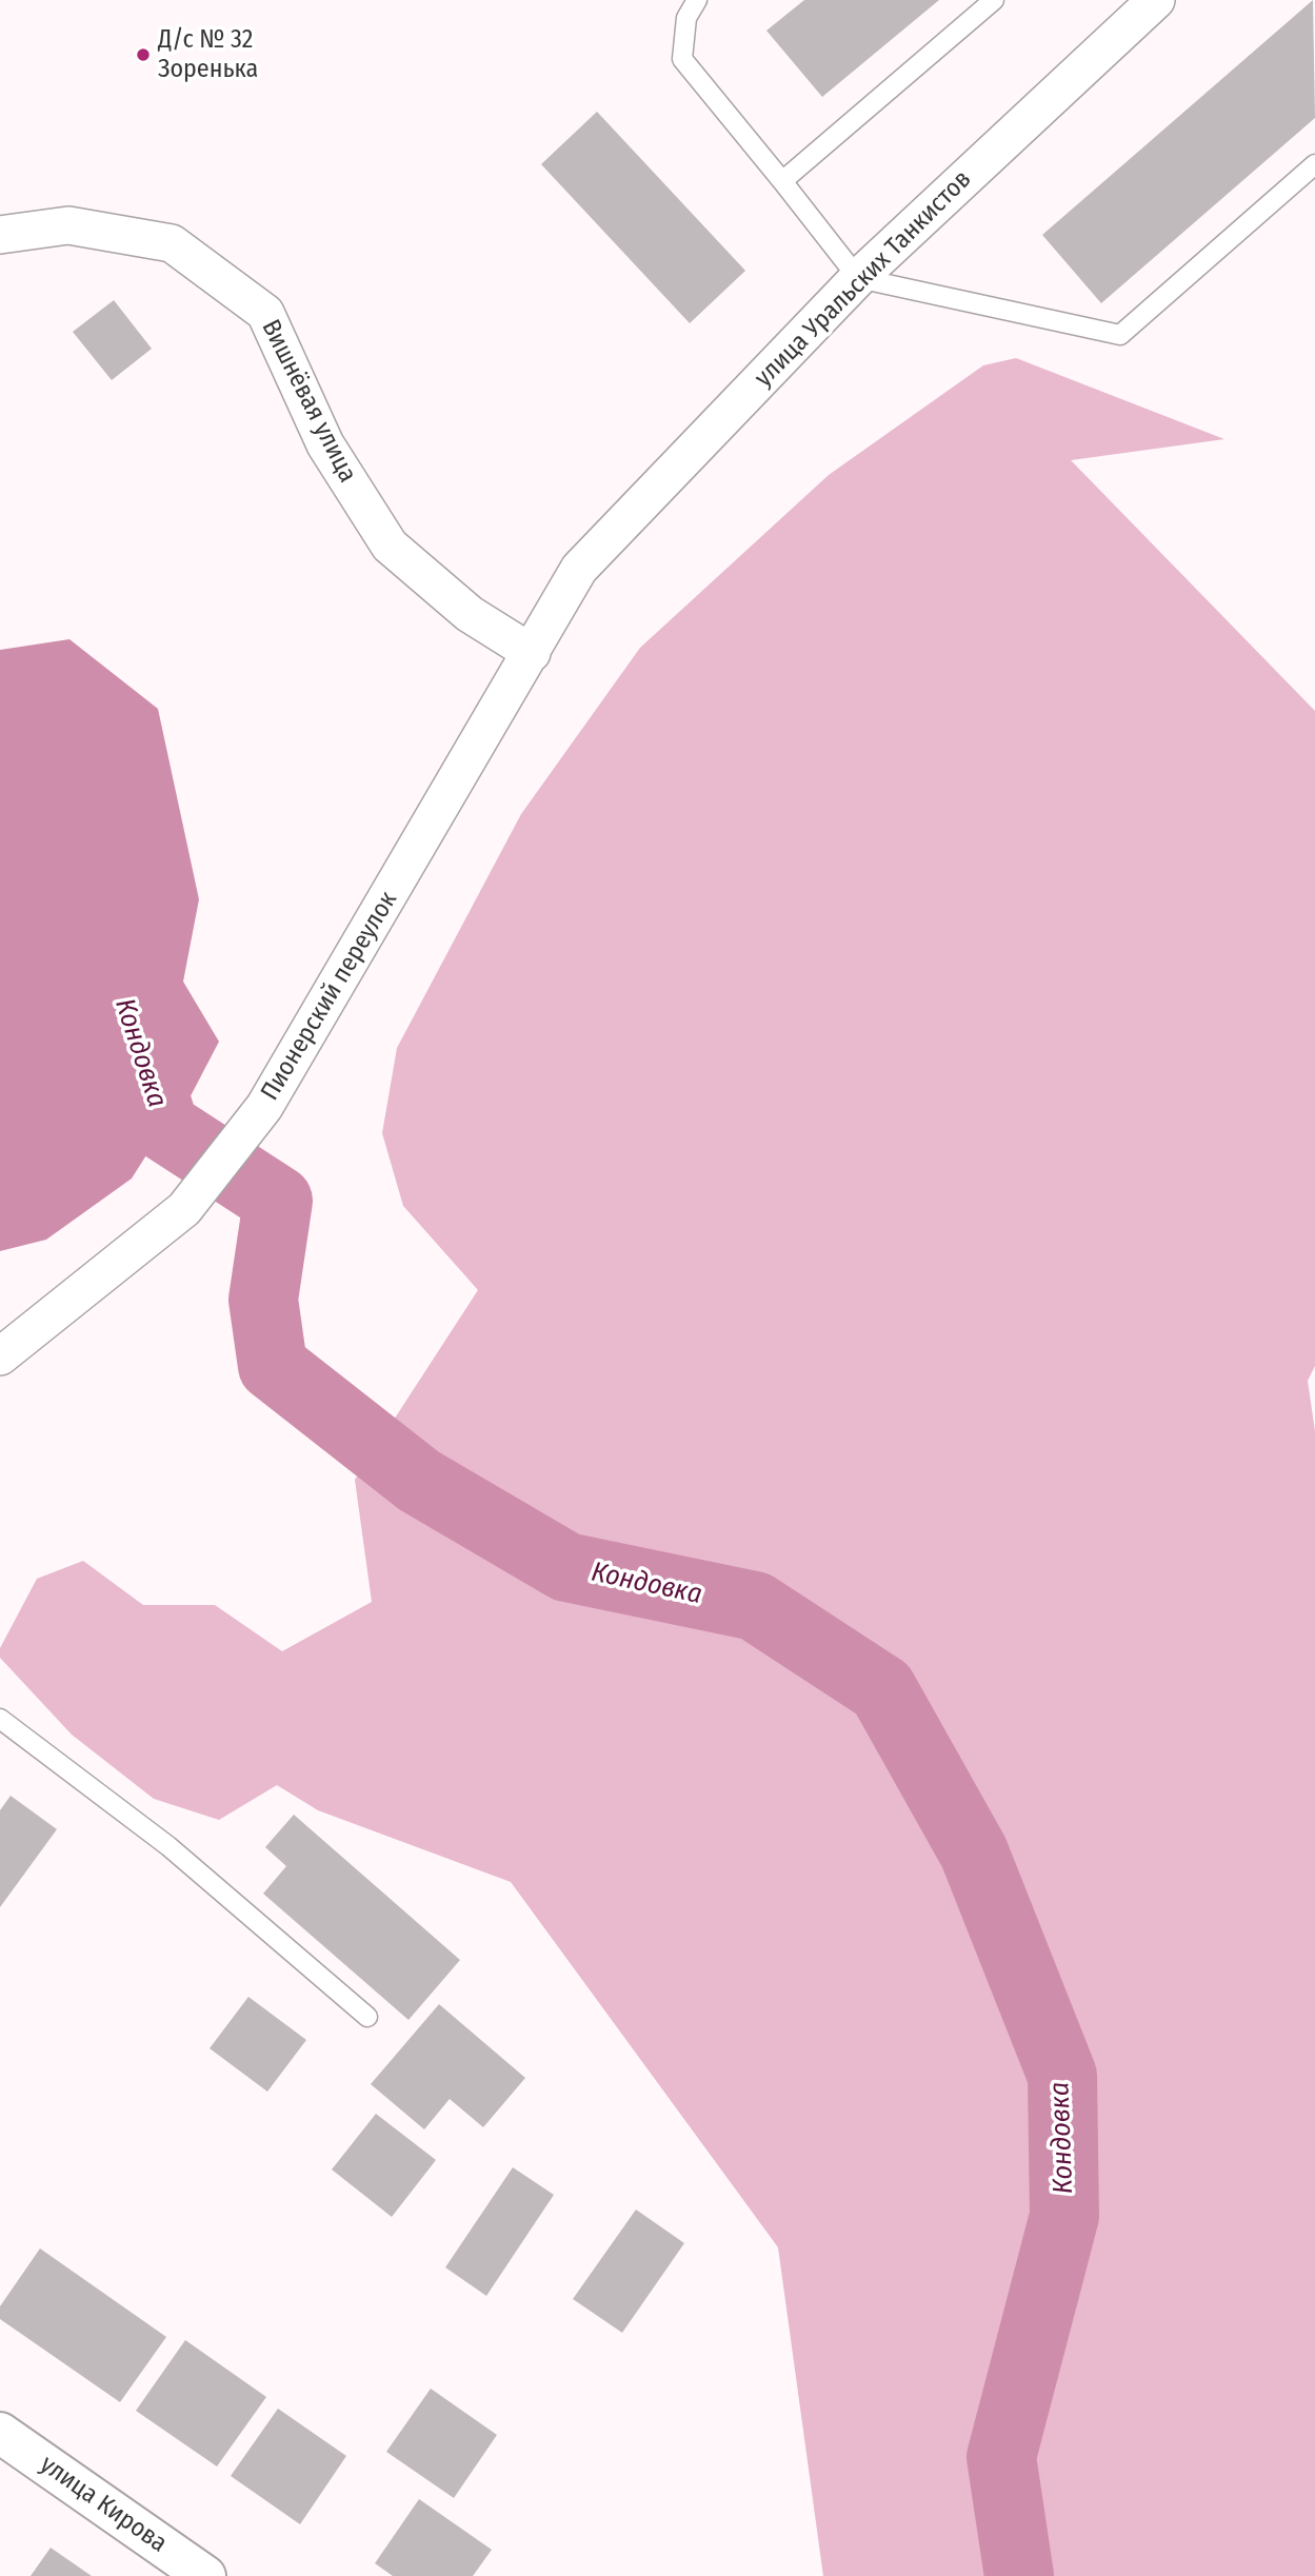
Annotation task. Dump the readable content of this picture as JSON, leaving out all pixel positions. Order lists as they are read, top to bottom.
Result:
{
  "streets": {
    "street": [
      "улица Уральских Танкистов",
      "Вишнёвая улица",
      "Пионерский переулок",
      "улица Кирова"
    ]
  },
  "crossings": [
    ["улица Уральских Танкистов", "Пионерский переулок"],
    ["Вишнёвая улица", "Пионерский переулок"]
  ],
  "water": ["Кондовка"],
  "places": ["Д/с № 32 Зоренька"]
}
